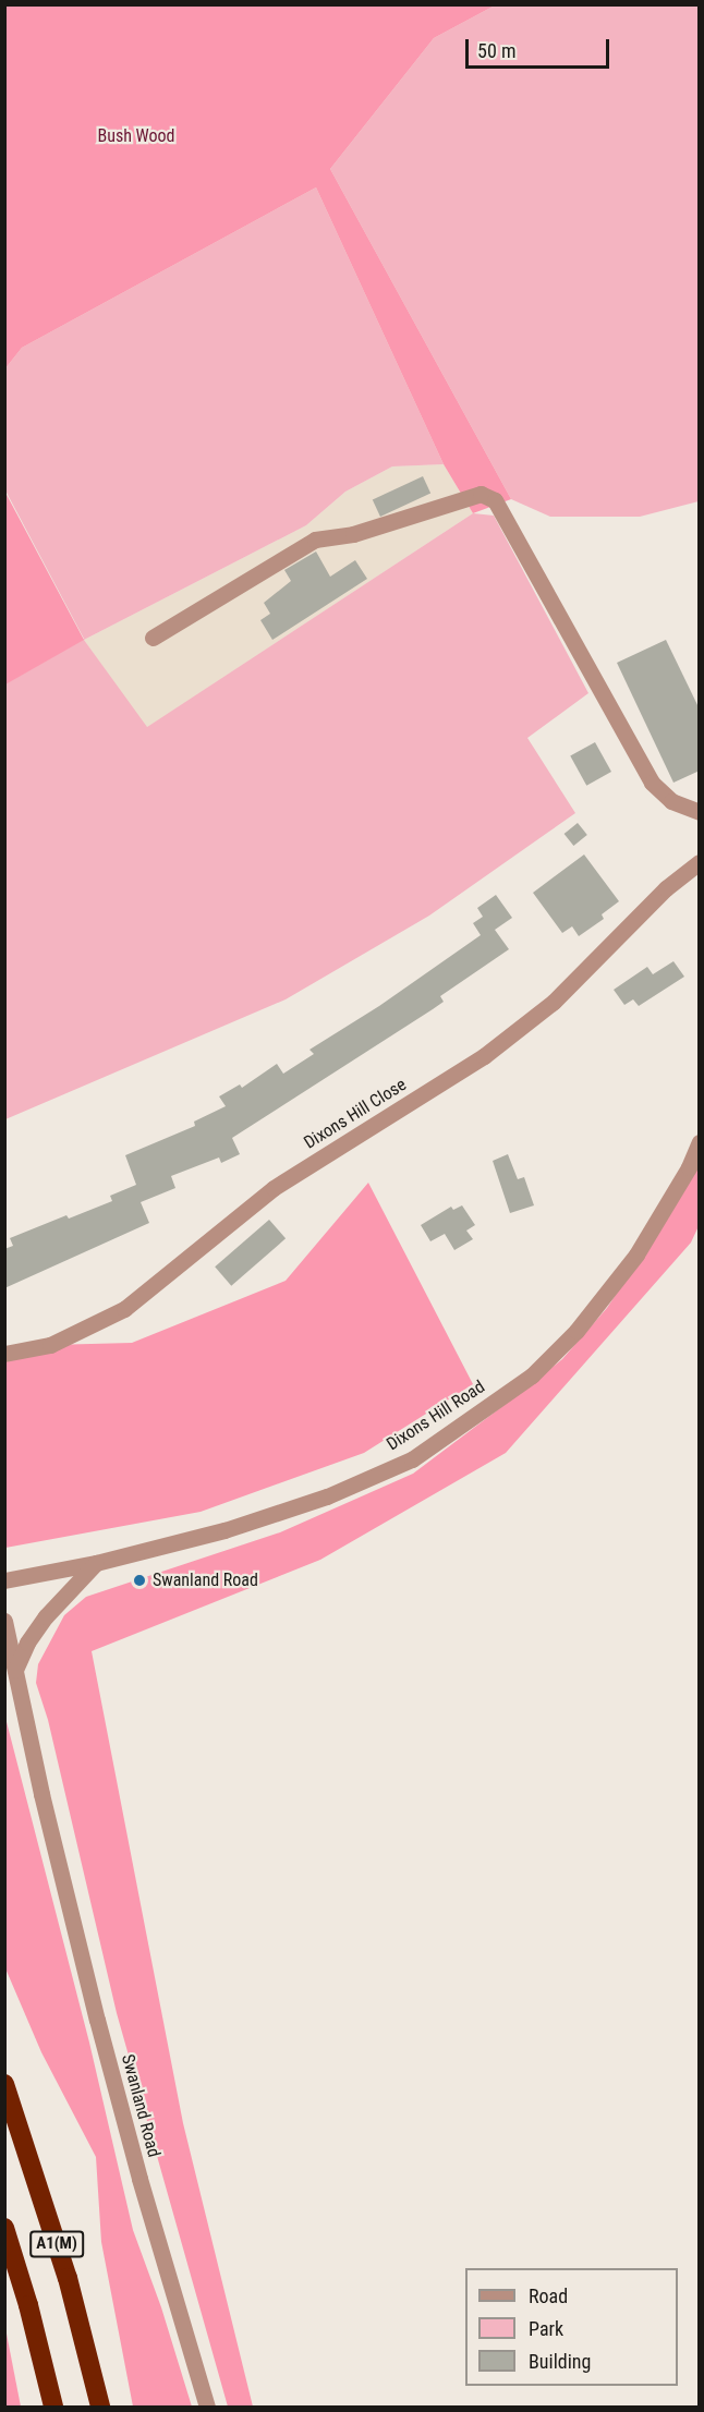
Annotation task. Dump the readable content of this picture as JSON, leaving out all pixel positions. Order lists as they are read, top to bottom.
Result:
{
  "streets": {
    "highway": ["A1(M)"],
    "street": ["Dixons Hill Close", "Dixons Hill Road", "Swanland Road"]
  },
  "parks": ["Bush Wood"],
  "places": ["Swanland Road"],
  "legend": ["Road", "Park", "Building"],
  "scale_bar": "50 m"
}
